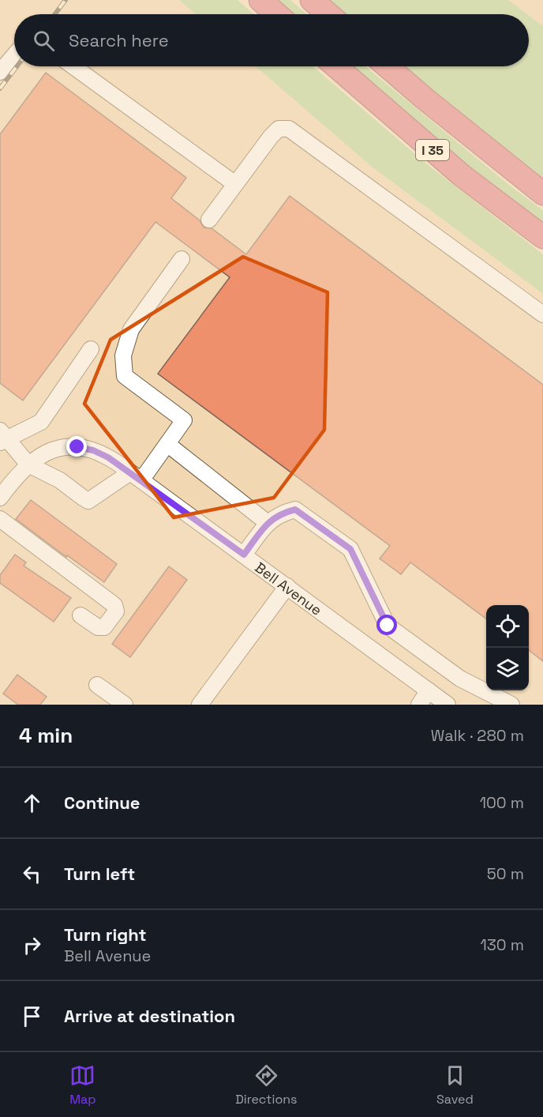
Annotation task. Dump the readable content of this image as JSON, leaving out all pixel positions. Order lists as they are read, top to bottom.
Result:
{
  "streets": {
    "highway": ["I 35"],
    "street": ["Bell Avenue"]
  },
  "page": {
    "search": "Search here",
    "heading": ["4 min", "Walk · 280 m"],
    "list": [
      ["Continue", "100 m"],
      ["Turn left", "50 m"],
      ["Turn right", "Bell Avenue", "130 m"],
      "Arrive at destination"
    ],
    "nav": ["Map", "Directions", "Saved"]
  }
}
